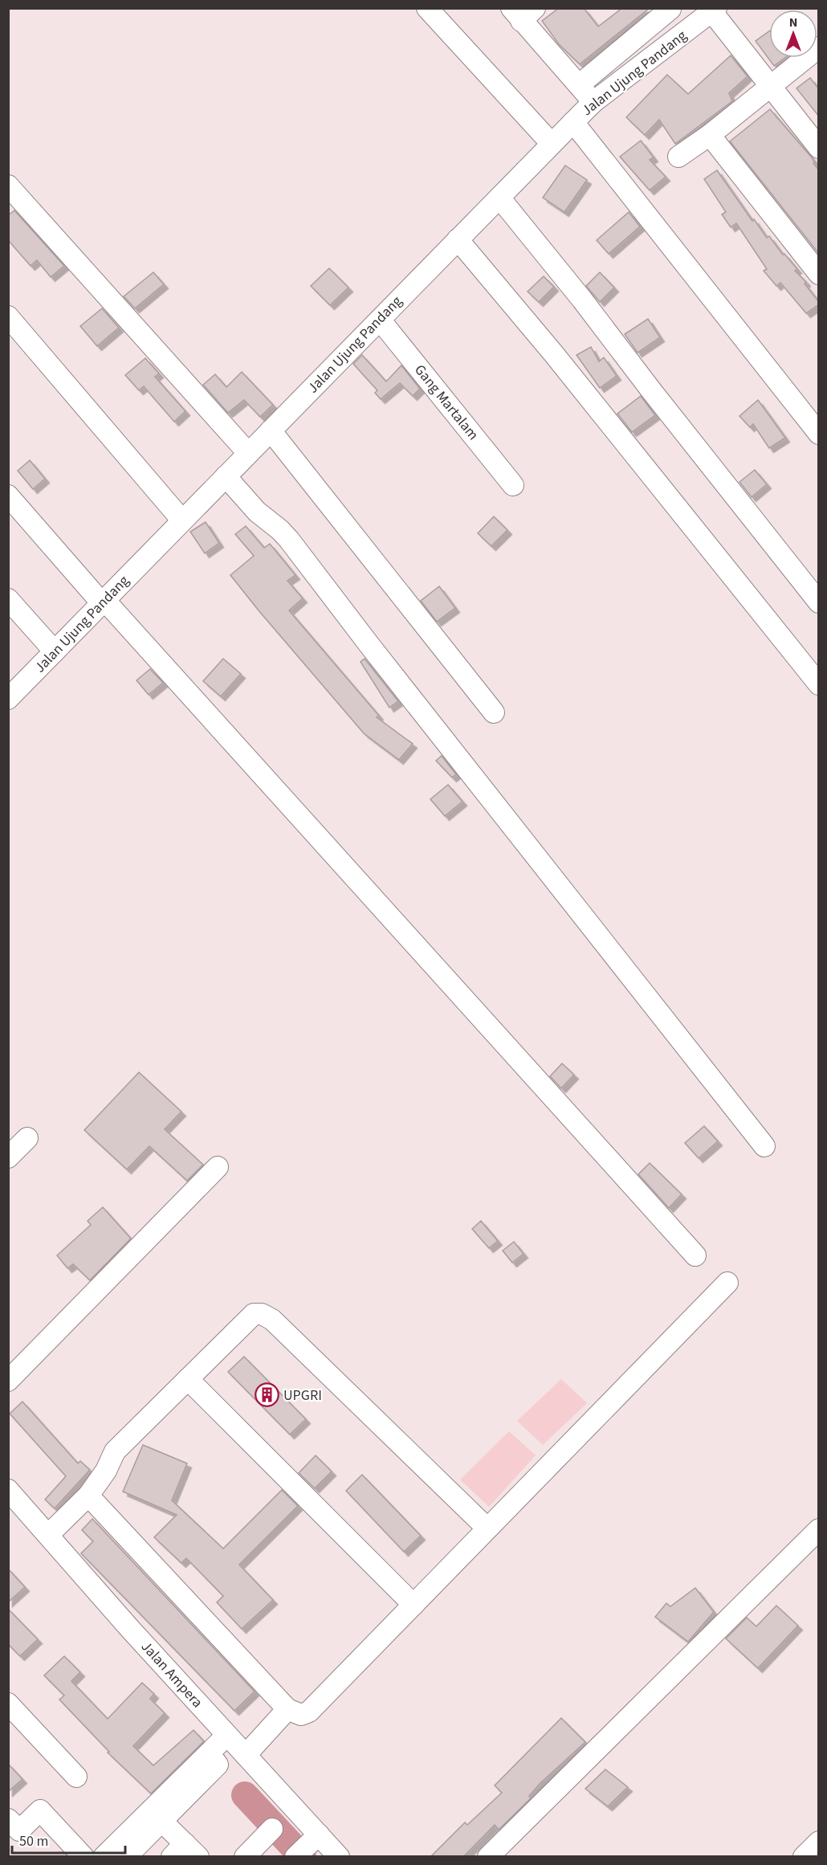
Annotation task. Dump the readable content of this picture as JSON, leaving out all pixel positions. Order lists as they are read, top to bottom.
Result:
{
  "streets": {
    "street": ["Jalan Ujung Pandang", "Gang Martalam", "Jalan Ampera"]
  },
  "crossings": [
    ["Jalan Ujung Pandang", "Gang Martalam"]
  ],
  "places": {
    "building": ["UPGRI"]
  },
  "scale_bar": "50 m",
  "north": "top"
}
